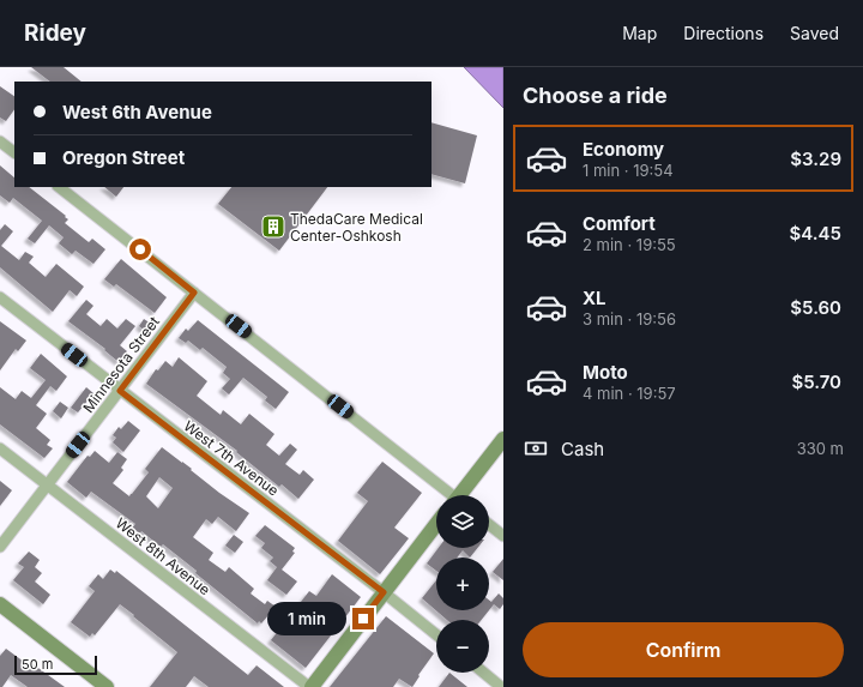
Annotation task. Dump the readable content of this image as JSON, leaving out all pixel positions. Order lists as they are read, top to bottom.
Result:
{
  "streets": {
    "street": ["Minnesota Street", "West 7th Avenue", "West 8th Avenue"]
  },
  "crossings": [
    ["Minnesota Street", "West 7th Avenue"],
    ["Minnesota Street", "West 8th Avenue"]
  ],
  "places": {
    "building": ["ThedaCare Medical Center-Oshkosh"]
  },
  "scale_bar": "50 m",
  "page": {
    "header": "Ridey",
    "nav": ["Map", "Directions", "Saved"],
    "heading": "Choose a ride",
    "banner": ["West 6th Avenue", "Oregon Street"],
    "list": [
      {
        "name": "Economy",
        "note": "1 min · 19:54",
        "value": "$3.29"
      },
      {
        "name": "Comfort",
        "note": "2 min · 19:55",
        "value": "$4.45"
      },
      {
        "name": "XL",
        "note": "3 min · 19:56",
        "value": "$5.60"
      },
      {
        "name": "Moto",
        "note": "4 min · 19:57",
        "value": "$5.70"
      }
    ],
    "pay": ["Cash", "330 m"],
    "map_buttons": ["+", "−"],
    "bubble": "1 min",
    "buttons": "Confirm",
    "scale": "50 m"
  }
}
